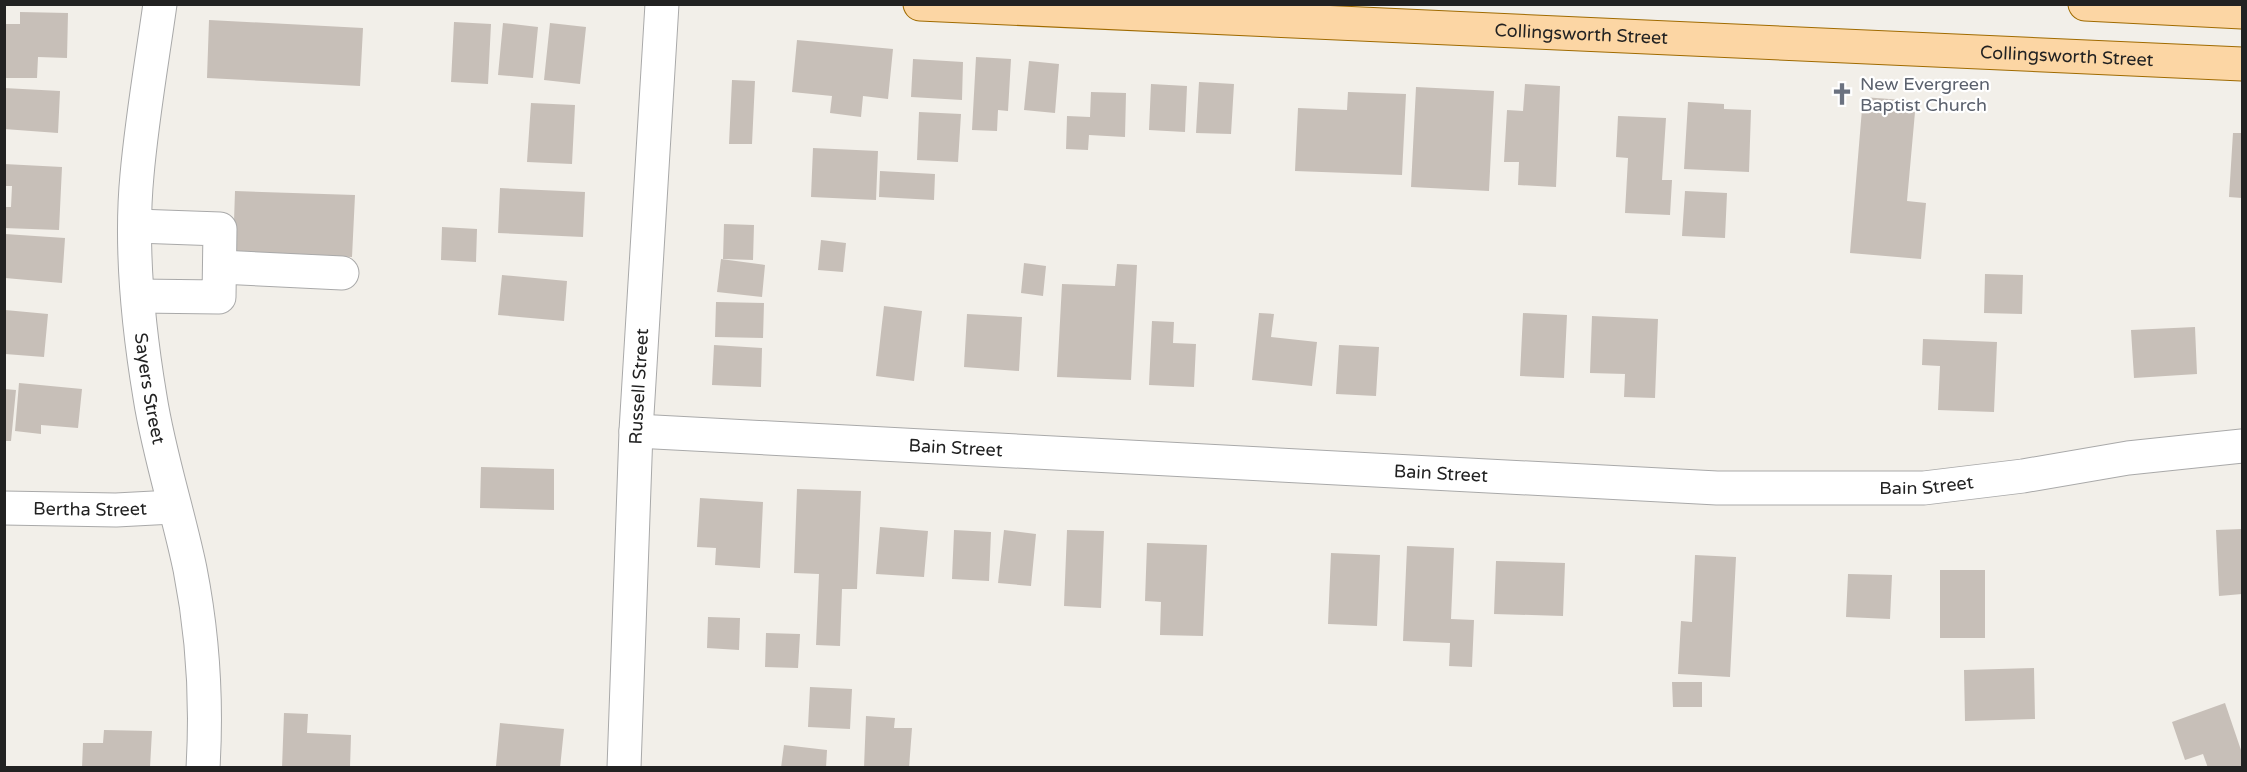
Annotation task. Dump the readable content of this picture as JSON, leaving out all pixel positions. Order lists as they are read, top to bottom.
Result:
{
  "streets": {
    "main road": ["Collingsworth Street"],
    "street": [
      "Russell Street",
      "Sayers Street",
      "Bain Street",
      "Bertha Street"
    ]
  },
  "crossings": [
    ["Russell Street", "Bain Street"],
    ["Sayers Street", "Bertha Street"]
  ],
  "places": {
    "church": ["New Evergreen Baptist Church"]
  }
}
